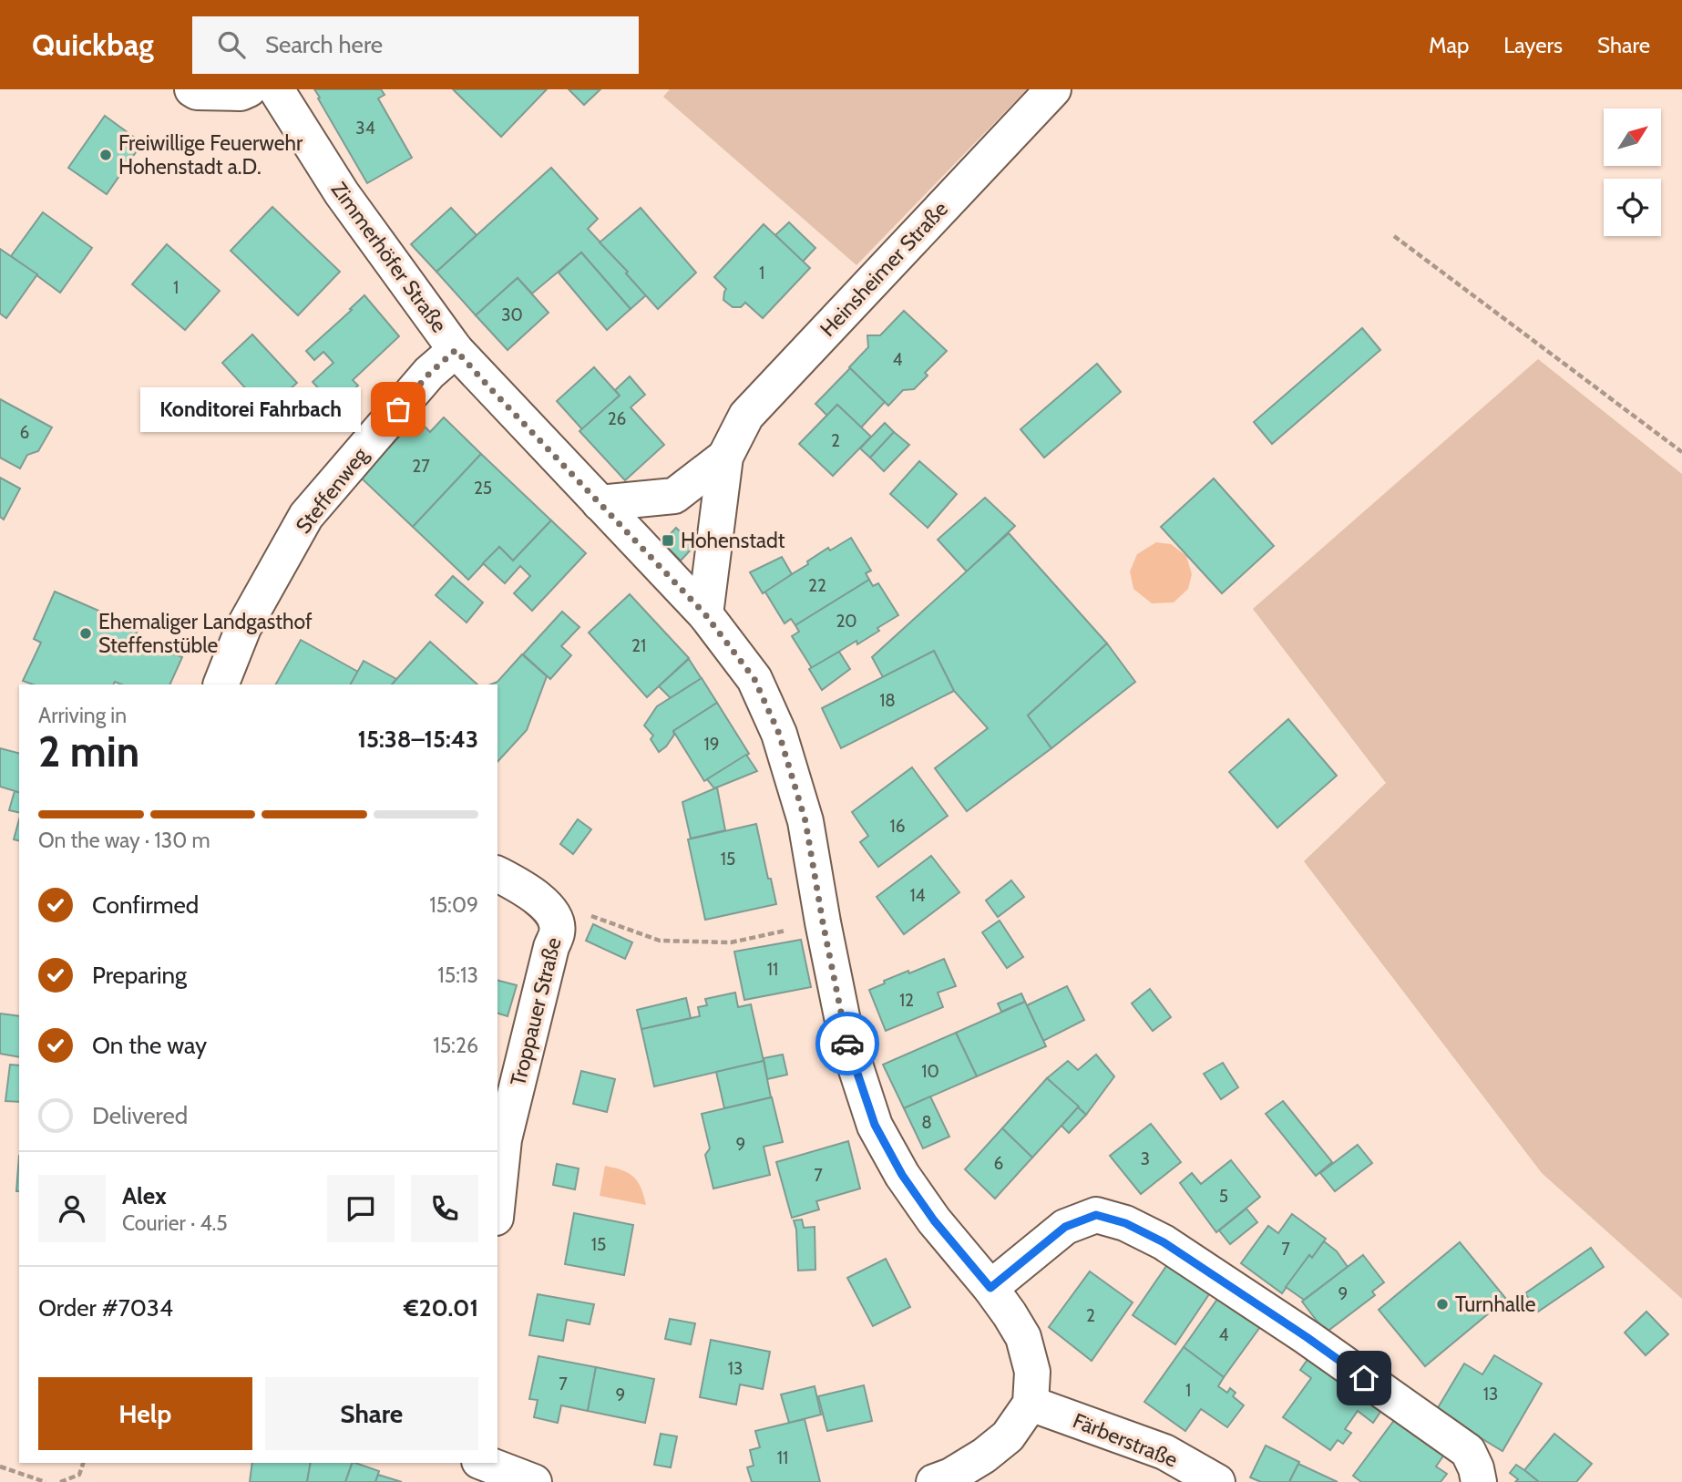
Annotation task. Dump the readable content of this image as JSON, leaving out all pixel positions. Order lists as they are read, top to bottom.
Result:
{
  "streets": {
    "street": [
      "Zimmerhöfer Straße",
      "Heinsheimer Straße",
      "Steffenweg",
      "Troppauer Straße",
      "Färberstraße"
    ]
  },
  "crossings": [
    ["Zimmerhöfer Straße", "Heinsheimer Straße"],
    ["Zimmerhöfer Straße", "Steffenweg"],
    ["Zimmerhöfer Straße", "Färberstraße"]
  ],
  "places": {
    "other": [
      "Freiwillige Feuerwehr Hohenstadt a.D.",
      "Konditorei Fahrbach",
      "Ehemaliger Landgasthof Steffenstüble",
      "Turnhalle"
    ],
    "transit": ["Hohenstadt"]
  },
  "house_numbers": [
    "34",
    "1",
    "1",
    "30",
    "4",
    "26",
    "6",
    "2",
    "27",
    "25",
    "22",
    "20",
    "21",
    "18",
    "19",
    "16",
    "15",
    "14",
    "11",
    "12",
    "10",
    "8",
    "9",
    "3",
    "6",
    "7",
    "5",
    "15",
    "7",
    "9",
    "2",
    "4",
    "13",
    "7",
    "1",
    "13",
    "9",
    "11"
  ],
  "north": "top right",
  "page": {
    "header": "Quickbag",
    "search": "Search here",
    "nav": ["Map", "Layers", "Share"],
    "bubble": "Konditorei Fahrbach",
    "heading": ["2 min", "Arriving in", "15:38–15:43"],
    "panel": [
      "Alex",
      "Courier · 4.5",
      "Order #7034",
      "€20.01"
    ],
    "bar": "On the way · 130 m",
    "list": [
      ["Confirmed", "15:09"],
      ["Preparing", "15:13"],
      ["On the way", "15:26"],
      "Delivered"
    ],
    "buttons": ["Help", "Share"]
  }
}
